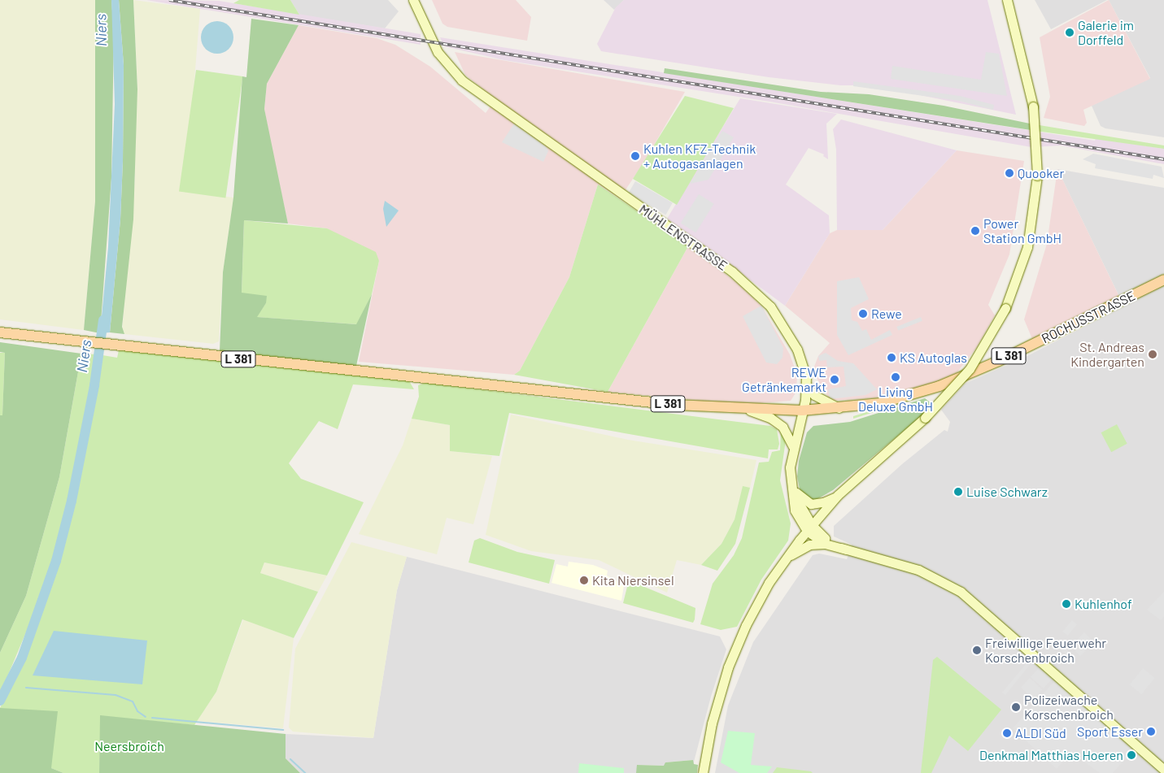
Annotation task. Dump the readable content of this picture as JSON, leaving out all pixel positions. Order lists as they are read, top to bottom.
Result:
{
  "streets": {
    "main road": ["MÜHLENSTRASSE", "ROCHUSSTRASSE", "L 381"]
  },
  "crossings": [
    ["MÜHLENSTRASSE", "ROCHUSSTRASSE"],
    ["MÜHLENSTRASSE", "L 381"],
    ["ROCHUSSTRASSE", "L 381"]
  ],
  "water": ["Niers"],
  "parks": ["Neersbroich"],
  "places": [
    "Galerie im Dorffeld",
    "Kuhlen KFZ-Technik + Autogasanlagen",
    "Quooker",
    "Power Station GmbH",
    "Rewe",
    "St. Andreas Kindergarten",
    "KS Autoglas",
    "Living Deluxe GmbH",
    "REWE Getränkemarkt",
    "Luise Schwarz",
    "Kita Niersinsel",
    "Kuhlenhof",
    "Freiwillige Feuerwehr Korschenbroich",
    "Polizeiwache Korschenbroich",
    "Sport Esser",
    "ALDI Süd",
    "Denkmal Matthias Hoeren"
  ]
}
